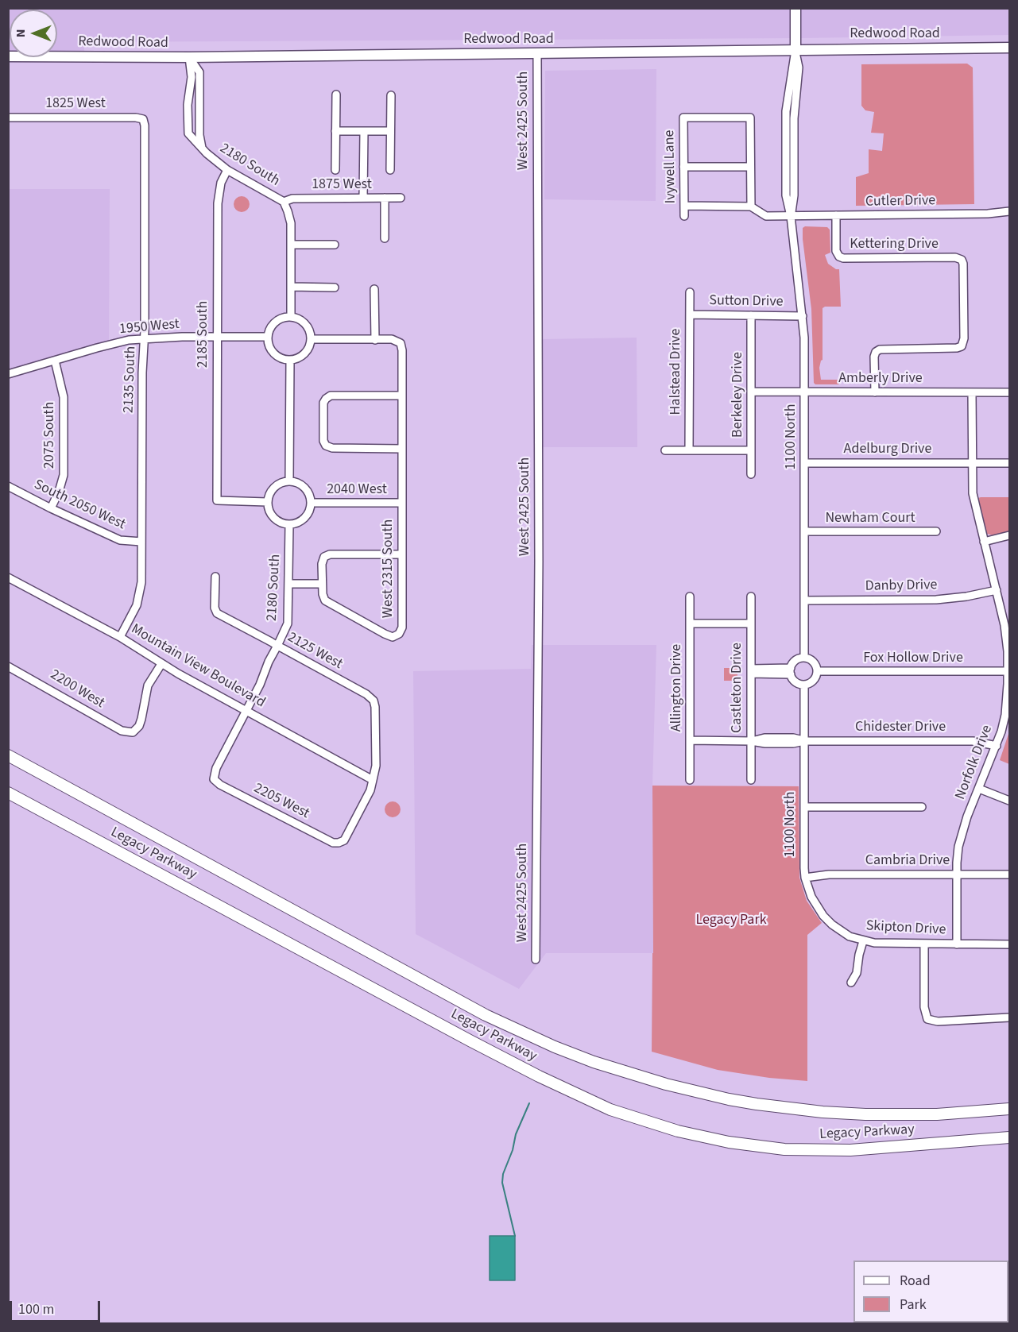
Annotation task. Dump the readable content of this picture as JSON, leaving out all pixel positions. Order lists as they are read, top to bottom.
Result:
{
  "streets": {
    "highway": ["Legacy Parkway"],
    "main road": ["Redwood Road"],
    "street": [
      "1825 West",
      "West 2425 South",
      "2180 South",
      "Ivywell Lane",
      "1875 West",
      "Cutler Drive",
      "Kettering Drive",
      "Sutton Drive",
      "1950 West",
      "2185 South",
      "Halstead Drive",
      "Amberly Drive",
      "2135 South",
      "Berkeley Drive",
      "2075 South",
      "1100 North",
      "Adelburg Drive",
      "2040 West",
      "South 2050 West",
      "Newham Court",
      "West 2315 South",
      "Danby Drive",
      "2125 West",
      "Fox Hollow Drive",
      "Mountain View Boulevard",
      "Allington Drive",
      "Castleton Drive",
      "2200 West",
      "Chidester Drive",
      "Norfolk Drive",
      "2205 West",
      "Cambria Drive",
      "Skipton Drive"
    ]
  },
  "crossings": [
    ["Redwood Road", "West 2425 South"],
    ["Redwood Road", "2180 South"],
    ["Redwood Road", "1100 North"],
    ["1825 West", "2135 South"],
    ["2180 South", "1875 West"],
    ["2180 South", "1950 West"],
    ["2180 South", "2185 South"],
    ["2180 South", "2040 West"],
    ["2180 South", "2125 West"],
    ["2180 South", "Mountain View Boulevard"],
    ["2180 South", "2205 West"],
    ["Cutler Drive", "Kettering Drive"],
    ["Cutler Drive", "1100 North"],
    ["Kettering Drive", "Amberly Drive"],
    ["Sutton Drive", "Halstead Drive"],
    ["Sutton Drive", "Berkeley Drive"],
    ["Sutton Drive", "1100 North"],
    ["1950 West", "2185 South"],
    ["1950 West", "2135 South"],
    ["1950 West", "2075 South"],
    ["2185 South", "2040 West"],
    ["Amberly Drive", "Berkeley Drive"],
    ["Amberly Drive", "1100 North"],
    ["Amberly Drive", "Norfolk Drive"],
    ["2135 South", "South 2050 West"],
    ["2135 South", "Mountain View Boulevard"],
    ["2075 South", "South 2050 West"],
    ["1100 North", "Adelburg Drive"],
    ["1100 North", "Newham Court"],
    ["1100 North", "Danby Drive"],
    ["1100 North", "Fox Hollow Drive"],
    ["1100 North", "Chidester Drive"],
    ["1100 North", "Cambria Drive"],
    ["1100 North", "Skipton Drive"],
    ["Adelburg Drive", "Norfolk Drive"],
    ["2040 West", "West 2315 South"],
    ["Danby Drive", "Norfolk Drive"],
    ["2125 West", "Mountain View Boulevard"],
    ["2125 West", "2205 West"],
    ["Fox Hollow Drive", "Norfolk Drive"],
    ["Mountain View Boulevard", "2200 West"],
    ["Mountain View Boulevard", "2205 West"],
    ["Allington Drive", "Chidester Drive"],
    ["Castleton Drive", "Chidester Drive"],
    ["Chidester Drive", "Norfolk Drive"],
    ["Norfolk Drive", "Cambria Drive"],
    ["Norfolk Drive", "Skipton Drive"],
    ["Cambria Drive", "Skipton Drive"]
  ],
  "parks": ["Legacy Park"],
  "legend": ["Road", "Park"],
  "scale_bar": "100 m",
  "north": "left"
}
